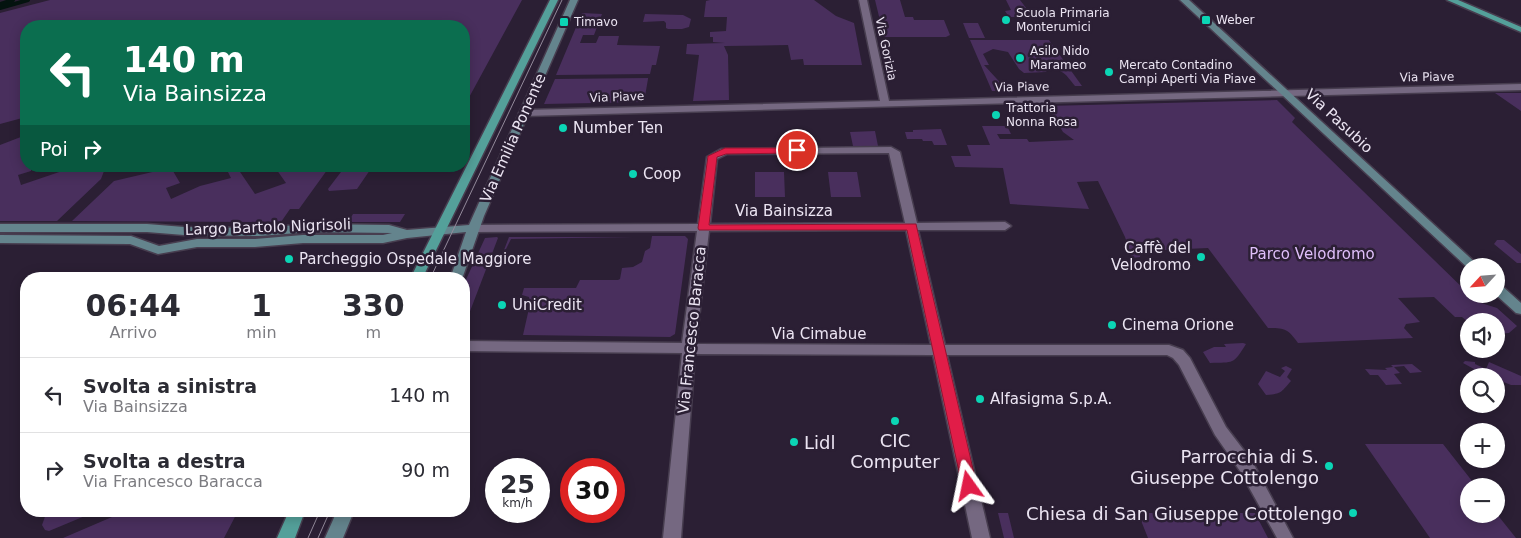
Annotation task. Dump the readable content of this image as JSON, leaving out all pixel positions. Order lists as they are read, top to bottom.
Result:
{
  "streets": {
    "main road": ["Via Emilia Ponente"],
    "street": [
      "Via Gorizia",
      "Via Piave",
      "Via Pasubio",
      "Via Bainsizza",
      "Largo Bartolo Nigrisoli",
      "Via Francesco Baracca",
      "Via Cimabue"
    ]
  },
  "crossings": [
    ["Via Gorizia", "Via Piave"],
    ["Via Piave", "Via Pasubio"],
    ["Via Piave", "Via Emilia Ponente"],
    ["Via Emilia Ponente", "Via Bainsizza"],
    ["Via Emilia Ponente", "Largo Bartolo Nigrisoli"],
    ["Via Bainsizza", "Largo Bartolo Nigrisoli"],
    ["Via Bainsizza", "Via Francesco Baracca"],
    ["Via Francesco Baracca", "Via Cimabue"]
  ],
  "parks": ["Parco Velodromo"],
  "places": {
    "other": [
      "Scuola Primaria Monterumici",
      "Asilo Nido Marameo",
      "Mercato Contadino Campi Aperti Via Piave",
      "Trattoria Nonna Rosa",
      "Number Ten",
      "Coop",
      "Caffè del Velodromo",
      "Parcheggio Ospedale Maggiore",
      "UniCredit",
      "Cinema Orione",
      "Alfasigma S.p.A.",
      "CIC Computer",
      "Lidl",
      "Parrocchia di S. Giuseppe Cottolengo",
      "Chiesa di San Giuseppe Cottolengo"
    ],
    "transit": ["Weber", "Timavo"]
  },
  "north": "bottom left",
  "page": {
    "turn": ["140 m", "Via Bainsizza"],
    "then": "Poi",
    "map_buttons": ["+", "−"],
    "eta": [
      "06:44",
      "Arrivo",
      "1",
      "min",
      "330",
      "m"
    ],
    "list": [
      {
        "name": "Svolta a sinistra",
        "note": "Via Bainsizza",
        "value": "140 m"
      },
      {
        "name": "Svolta a destra",
        "note": "Via Francesco Baracca",
        "value": "90 m"
      }
    ],
    "speed": "25 km/h",
    "limit": "30"
  }
}
